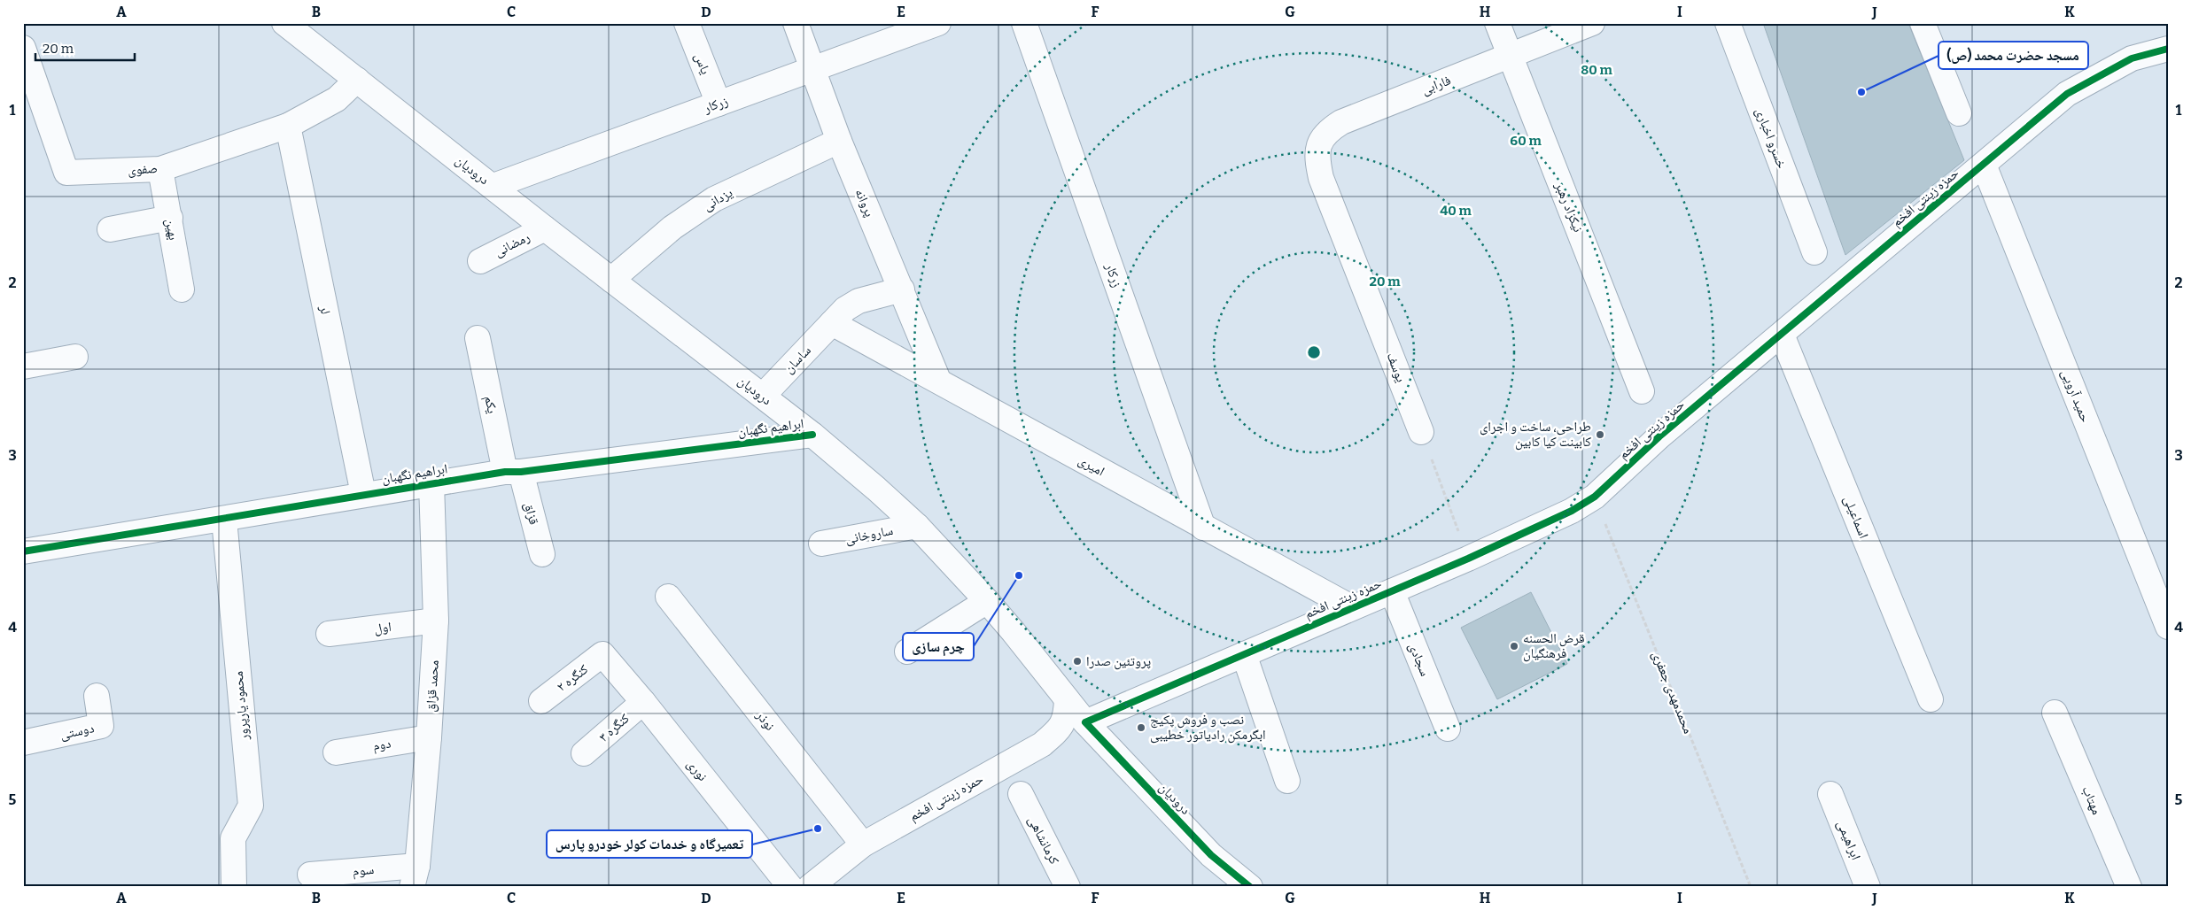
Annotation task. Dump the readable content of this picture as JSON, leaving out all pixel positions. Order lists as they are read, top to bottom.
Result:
{
  "streets": {
    "street": [
      "یاس",
      "فارابی",
      "زرکار",
      "خسرو اخباری",
      "صفوی",
      "درودیان",
      "حمزه زینتی افخم",
      "یزدانی",
      "پروانه",
      "نیکزاد رهبر",
      "بهین",
      "رمضانی",
      "لر",
      "ساسان",
      "یوسف",
      "حمید آرویی",
      "یکم",
      "ابراهیم نگهبان",
      "امیری",
      "قزاق",
      "اسماعیلی",
      "ساروخانی",
      "اول",
      "سجادی",
      "کنگره ۲",
      "محمد قزاق",
      "محمود یارپرور",
      "نوذر",
      "کنگره ۳",
      "دوستی",
      "دوم",
      "نوری",
      "مهتاب",
      "کرمانشاهی",
      "ابراهیمی",
      "سوم"
    ],
    "path": ["محمدمهدی جعفری"]
  },
  "crossings": [
    ["یاس", "زرکار"],
    ["فارابی", "نیکزاد رهبر"],
    ["فارابی", "یوسف"],
    ["زرکار", "درودیان"],
    ["زرکار", "پروانه"],
    ["زرکار", "امیری"],
    ["صفوی", "درودیان"],
    ["صفوی", "بهین"],
    ["صفوی", "لر"],
    ["درودیان", "حمزه زینتی افخم"],
    ["درودیان", "یزدانی"],
    ["درودیان", "رمضانی"],
    ["درودیان", "ساسان"],
    ["درودیان", "ابراهیم نگهبان"],
    ["درودیان", "ساروخانی"],
    ["حمزه زینتی افخم", "حمید آرویی"],
    ["حمزه زینتی افخم", "امیری"],
    ["حمزه زینتی افخم", "اسماعیلی"],
    ["حمزه زینتی افخم", "سجادی"],
    ["حمزه زینتی افخم", "محمدمهدی جعفری"],
    ["حمزه زینتی افخم", "نوذر"],
    ["یزدانی", "پروانه"],
    ["پروانه", "ساسان"],
    ["پروانه", "امیری"],
    ["لر", "ابراهیم نگهبان"],
    ["ساسان", "امیری"],
    ["یکم", "ابراهیم نگهبان"],
    ["یکم", "قزاق"],
    ["ابراهیم نگهبان", "قزاق"],
    ["ابراهیم نگهبان", "محمد قزاق"],
    ["ابراهیم نگهبان", "محمود یارپرور"],
    ["اول", "محمد قزاق"],
    ["کنگره ۲", "نوری"],
    ["محمد قزاق", "دوم"],
    ["محمد قزاق", "سوم"],
    ["کنگره ۳", "نوری"]
  ],
  "places": [
    "مسجد حضرت محمد (ص)",
    "طراحی، ساخت و اجرای کابینت کیا کابین",
    "چرم سازی",
    "قرض الحسنه فرهنگیان",
    "پروتئین صدرا",
    "نصب و فروش پکیج ابگرمکن رادیاتور خطیبی",
    "تعمیرگاه و خدمات کولر خودرو پارس"
  ],
  "scale_bar": "20 m",
  "grid": {
    "columns": [
      "A",
      "B",
      "C",
      "D",
      "E",
      "F",
      "G",
      "H",
      "I",
      "J",
      "K"
    ],
    "rows": [
      "1",
      "2",
      "3",
      "4",
      "5"
    ]
  },
  "rings": [
    "80 m",
    "60 m",
    "40 m",
    "20 m"
  ]
}
